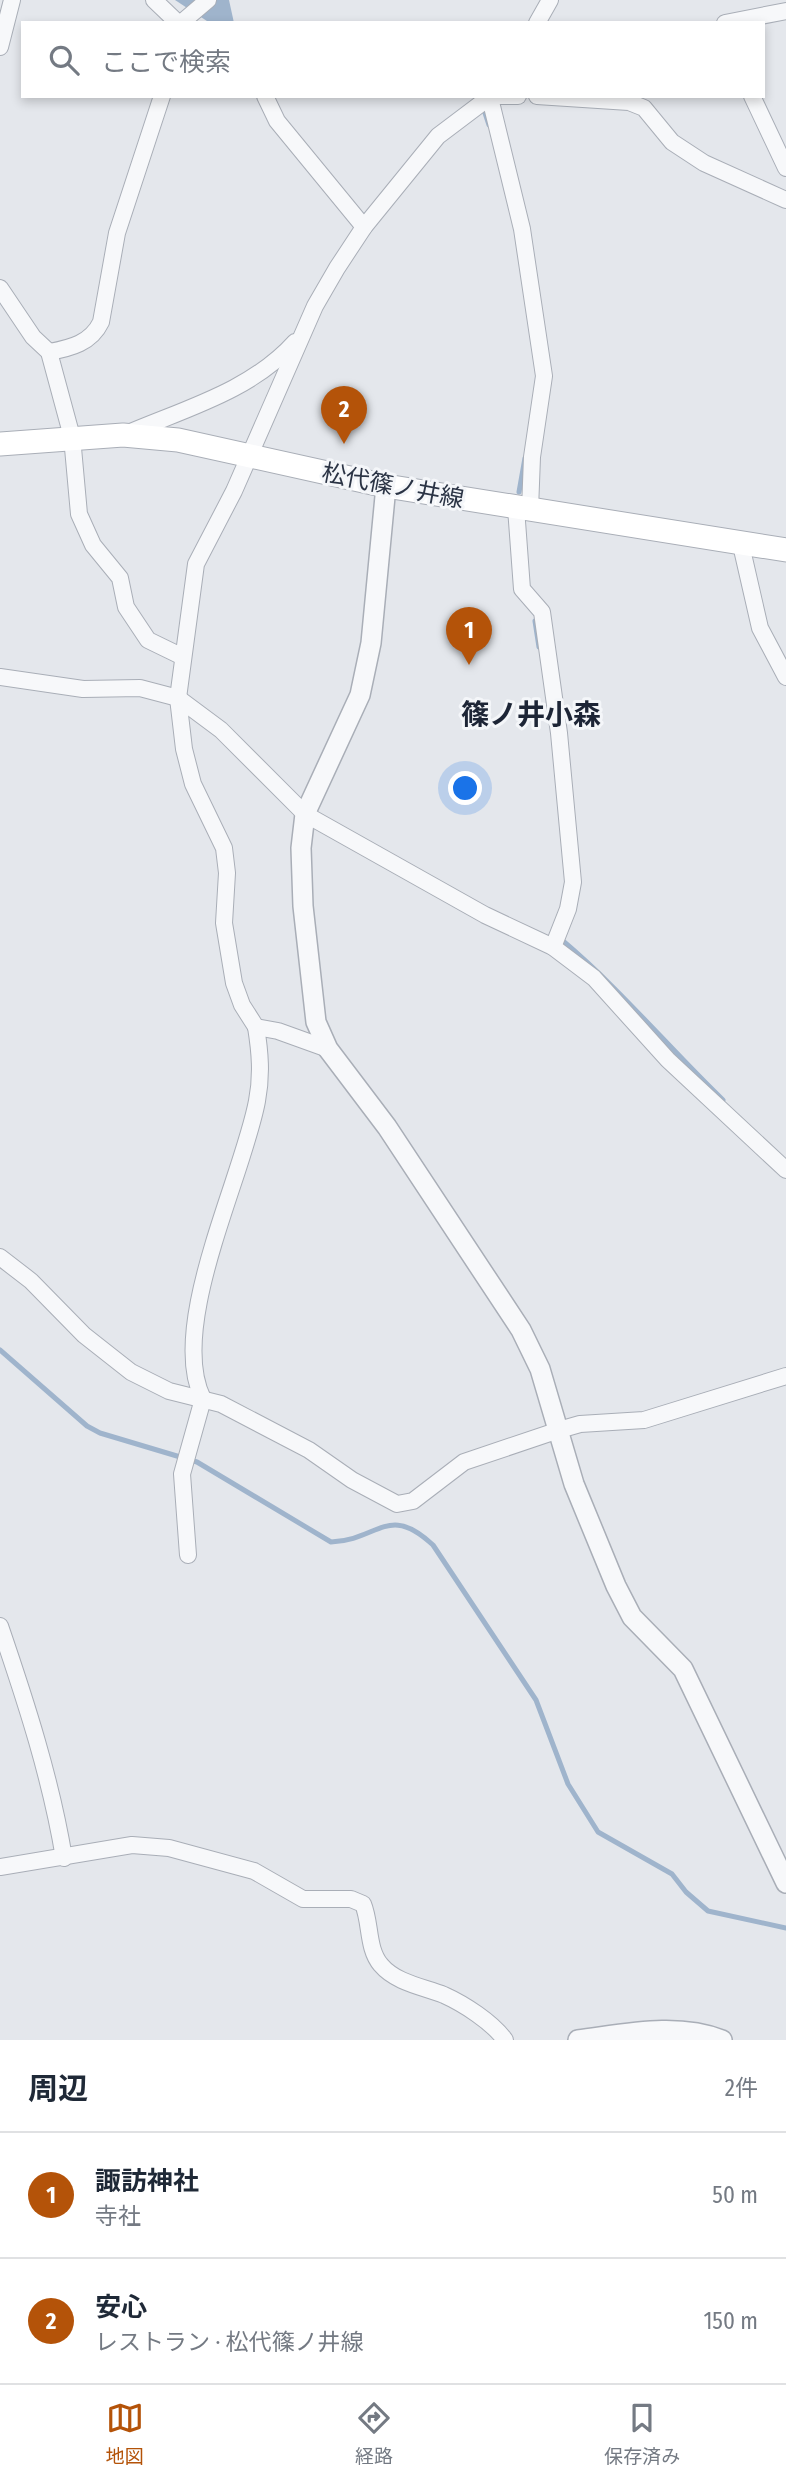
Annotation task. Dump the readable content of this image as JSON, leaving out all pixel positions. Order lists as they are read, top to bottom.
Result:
{
  "streets": {
    "main road": ["松代篠ノ井線"]
  },
  "districts": ["篠ノ井小森"],
  "page": {
    "search": "ここで検索",
    "pins": ["2", "1"],
    "heading": ["周辺", "2件"],
    "list": [
      {
        "mark": "1",
        "name": "諏訪神社",
        "note": "寺社",
        "value": "50 m"
      },
      {
        "mark": "2",
        "name": "安心",
        "note": "レストラン · 松代篠ノ井線",
        "value": "150 m"
      }
    ],
    "nav": ["地図", "経路", "保存済み"]
  }
}
